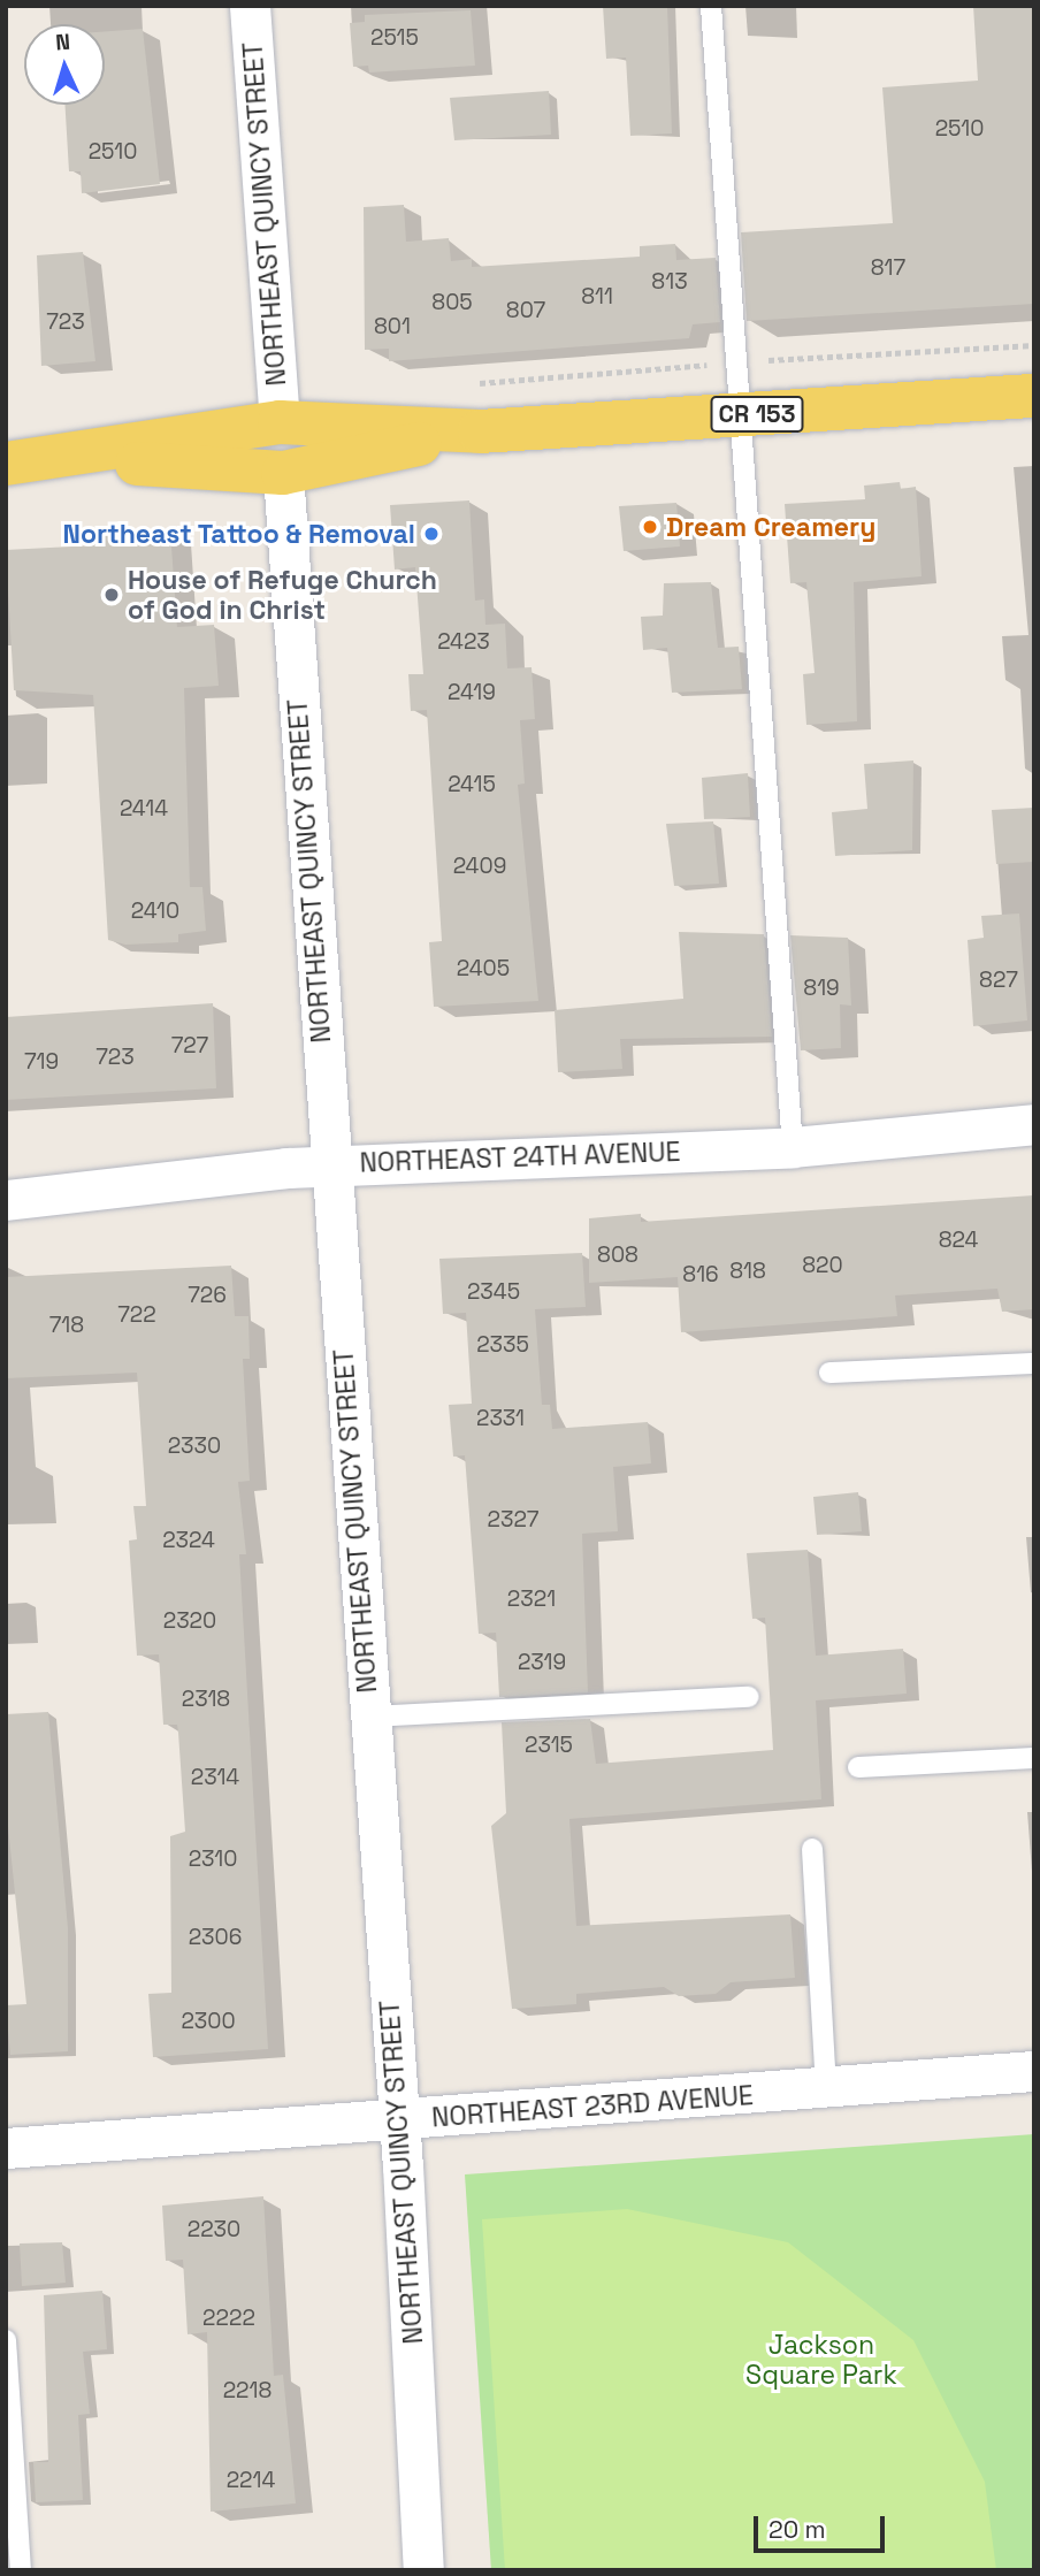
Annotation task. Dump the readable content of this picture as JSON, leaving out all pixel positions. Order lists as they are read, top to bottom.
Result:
{
  "streets": {
    "main road": ["CR 153"],
    "street": ["NORTHEAST QUINCY STREET", "NORTHEAST 24TH AVENUE", "NORTHEAST 23RD AVENUE"]
  },
  "crossings": [
    ["NORTHEAST QUINCY STREET", "CR 153"],
    ["NORTHEAST QUINCY STREET", "NORTHEAST 24TH AVENUE"],
    ["NORTHEAST QUINCY STREET", "NORTHEAST 23RD AVENUE"]
  ],
  "parks": ["Jackson Square Park"],
  "places": ["Dream Creamery", "Northeast Tattoo & Removal", "House of Refuge Church of God in Christ"],
  "house_numbers": [
    "2515",
    "2510",
    "2510",
    "817",
    "813",
    "811",
    "805",
    "807",
    "723",
    "801",
    "2423",
    "2419",
    "2415",
    "2414",
    "2409",
    "2410",
    "2405",
    "827",
    "819",
    "727",
    "723",
    "719",
    "824",
    "808",
    "820",
    "818",
    "816",
    "2345",
    "726",
    "722",
    "718",
    "2335",
    "2331",
    "2330",
    "2327",
    "2324",
    "2321",
    "2320",
    "2319",
    "2318",
    "2315",
    "2314",
    "2310",
    "2306",
    "2300",
    "2230",
    "2222",
    "2218",
    "2214"
  ],
  "scale_bar": "20 m",
  "north": "top"
}
